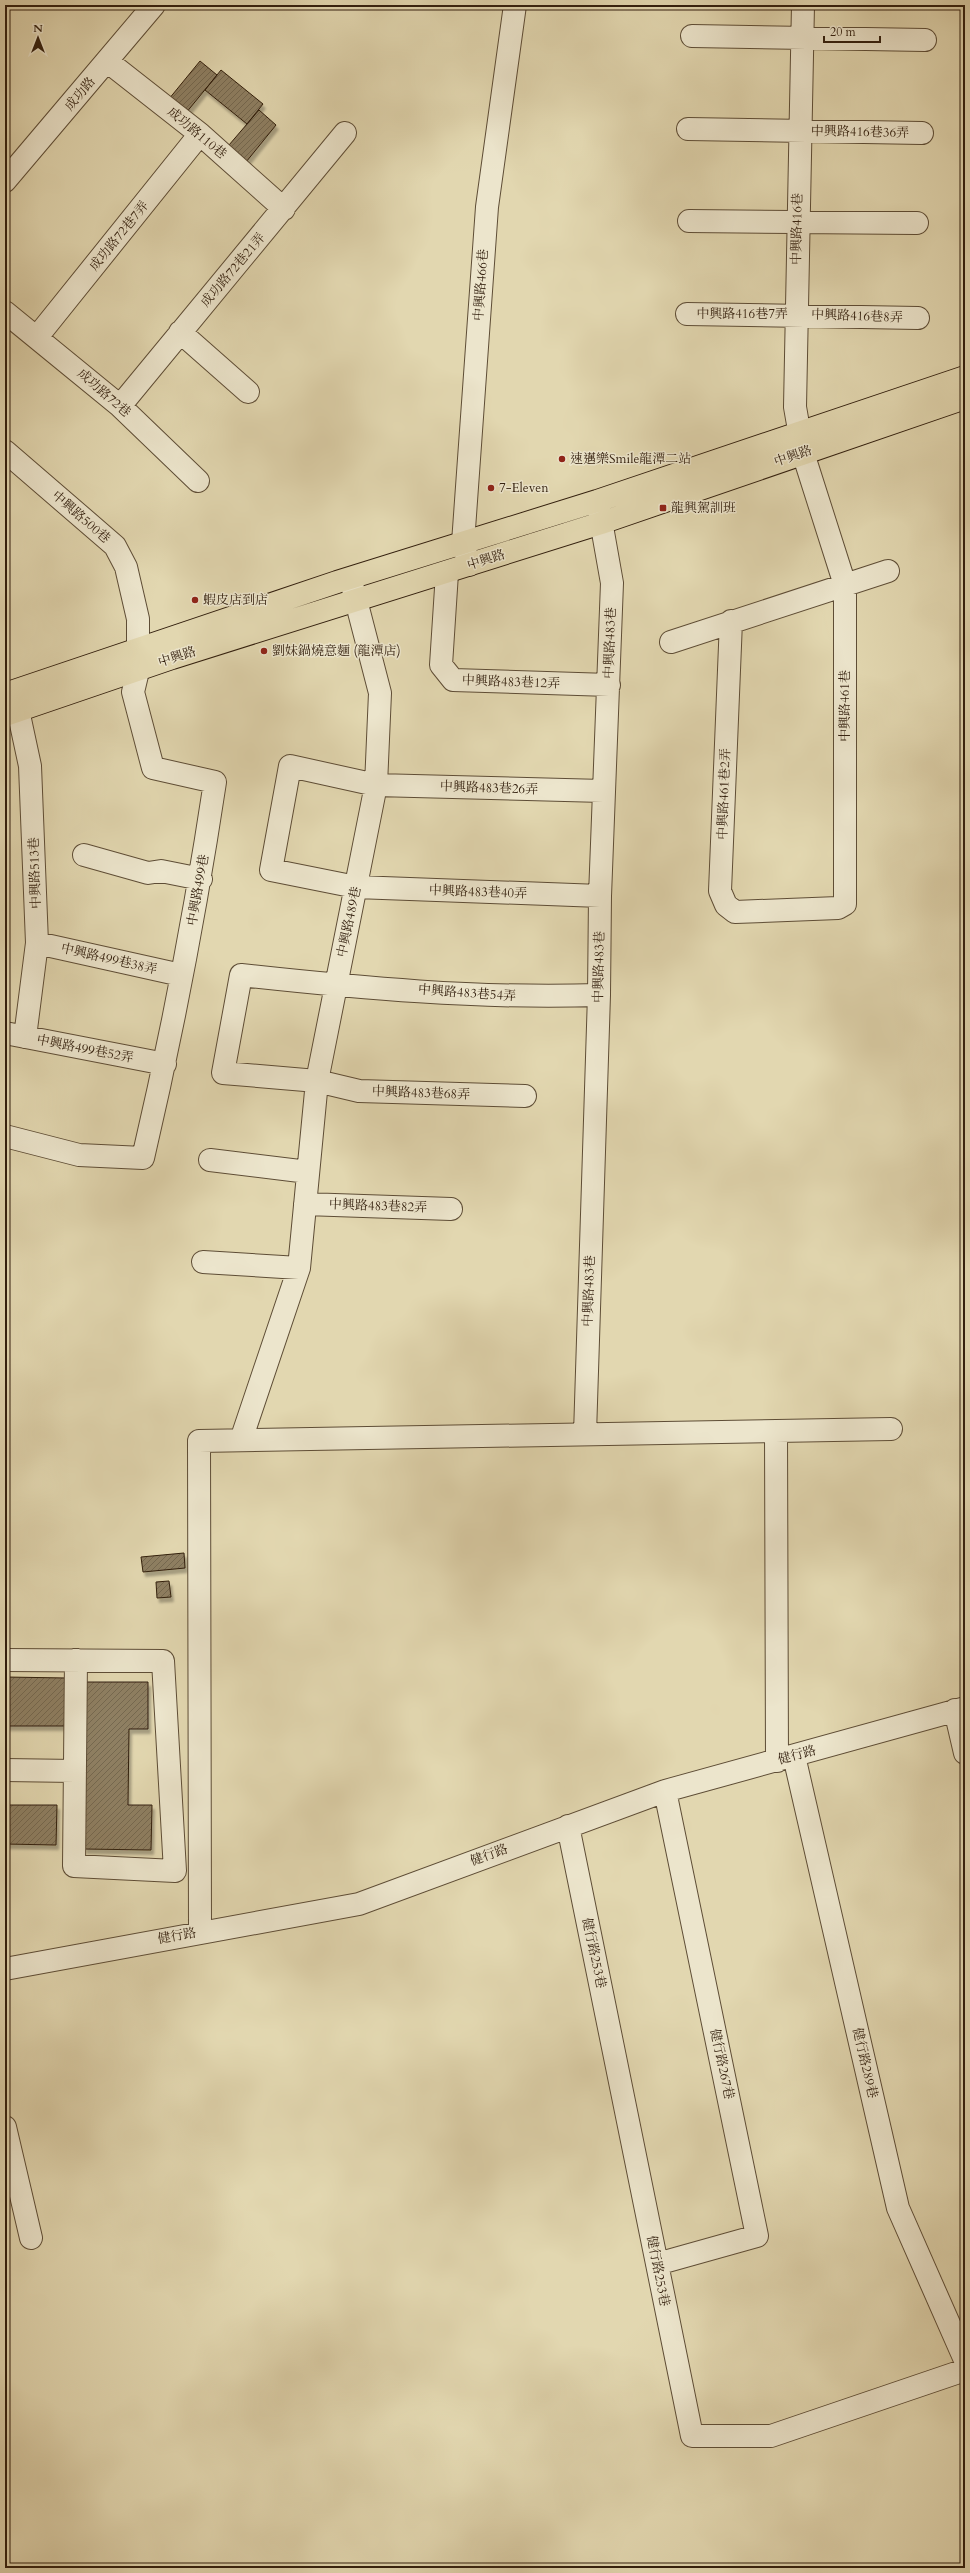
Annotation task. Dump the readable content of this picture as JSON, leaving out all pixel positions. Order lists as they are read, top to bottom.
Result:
{
  "streets": {
    "main road": ["中興路"],
    "street": [
      "成功路",
      "中興路416巷36弄",
      "成功路110巷",
      "中興路416巷",
      "成功路72巷7弄",
      "成功路72巷21弄",
      "中興路466巷",
      "中興路416巷7弄",
      "中興路416巷8弄",
      "成功路72巷",
      "中興路500巷",
      "中興路483巷",
      "中興路483巷12弄",
      "中興路461巷",
      "中興路483巷26弄",
      "中興路461巷2弄",
      "中興路513巷",
      "中興路499巷",
      "中興路483巷40弄",
      "中興路489巷",
      "中興路499巷38弄",
      "中興路483巷54弄",
      "中興路499巷52弄",
      "中興路483巷68弄",
      "中興路483巷82弄",
      "健行路",
      "健行路253巷",
      "健行路289巷",
      "健行路267巷"
    ]
  },
  "crossings": [
    ["成功路", "成功路110巷"],
    ["中興路416巷36弄", "中興路416巷"],
    ["成功路110巷", "成功路72巷7弄"],
    ["成功路110巷", "成功路72巷21弄"],
    ["中興路416巷", "中興路416巷7弄"],
    ["中興路416巷", "中興路416巷8弄"],
    ["中興路416巷", "中興路"],
    ["中興路416巷", "中興路461巷"],
    ["成功路72巷7弄", "成功路72巷"],
    ["成功路72巷21弄", "成功路72巷"],
    ["中興路466巷", "中興路"],
    ["中興路416巷7弄", "中興路416巷8弄"],
    ["中興路", "中興路500巷"],
    ["中興路", "中興路483巷"],
    ["中興路", "中興路483巷12弄"],
    ["中興路", "中興路461巷"],
    ["中興路", "中興路513巷"],
    ["中興路", "中興路499巷"],
    ["中興路", "中興路489巷"],
    ["中興路500巷", "中興路499巷"],
    ["中興路483巷", "中興路483巷12弄"],
    ["中興路483巷", "中興路483巷26弄"],
    ["中興路483巷", "中興路483巷40弄"],
    ["中興路483巷", "中興路483巷54弄"],
    ["中興路461巷", "中興路461巷2弄"],
    ["中興路483巷26弄", "中興路483巷40弄"],
    ["中興路483巷26弄", "中興路489巷"],
    ["中興路513巷", "中興路499巷38弄"],
    ["中興路513巷", "中興路499巷52弄"],
    ["中興路499巷", "中興路499巷38弄"],
    ["中興路499巷", "中興路499巷52弄"],
    ["中興路483巷40弄", "中興路489巷"],
    ["中興路489巷", "中興路483巷54弄"],
    ["中興路489巷", "中興路483巷68弄"],
    ["中興路489巷", "中興路483巷82弄"],
    ["中興路483巷54弄", "中興路483巷68弄"],
    ["健行路", "健行路253巷"],
    ["健行路", "健行路289巷"],
    ["健行路", "健行路267巷"],
    ["健行路253巷", "健行路267巷"]
  ],
  "places": {
    "other": [
      "速邁樂Smile龍潭二站",
      "7-Eleven",
      "蝦皮店到店",
      "劉妹鍋燒意麵 (龍潭店)"
    ],
    "transit": ["龍興駕訓班"]
  },
  "scale_bar": "20 m",
  "north": "top"
}
